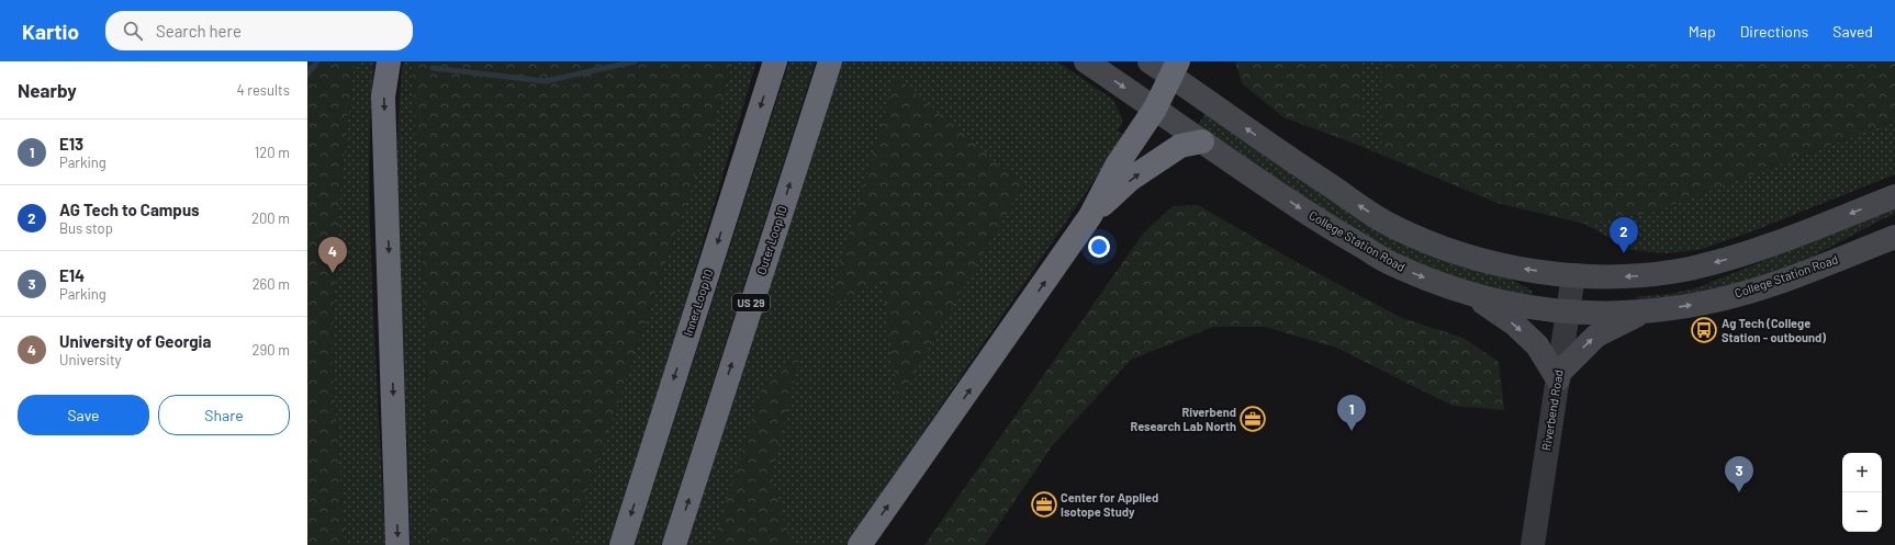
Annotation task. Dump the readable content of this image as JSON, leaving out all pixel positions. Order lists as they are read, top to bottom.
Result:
{
  "streets": {
    "highway": ["Outer Loop 10", "Inner Loop 10", "US 29"],
    "main road": ["College Station Road"],
    "street": ["Riverbend Road"]
  },
  "crossings": [
    ["College Station Road", "Riverbend Road"]
  ],
  "one_way": ["Outer Loop 10", "Inner Loop 10"],
  "places": {
    "bus stop": ["Ag Tech (College Station - outbound)"],
    "office": ["Riverbend Research Lab North", "Center for Applied Isotope Study"]
  },
  "page": {
    "header": "Kartio",
    "search": "Search here",
    "nav": ["Map", "Directions", "Saved"],
    "heading": ["Nearby", "4 results"],
    "list": [
      {
        "mark": "1",
        "name": "E13",
        "note": "Parking",
        "value": "120 m"
      },
      {
        "mark": "2",
        "name": "AG Tech to Campus",
        "note": "Bus stop",
        "value": "200 m"
      },
      {
        "mark": "3",
        "name": "E14",
        "note": "Parking",
        "value": "260 m"
      },
      {
        "mark": "4",
        "name": "University of Georgia",
        "note": "University",
        "value": "290 m"
      }
    ],
    "pins": [
      "2",
      "4",
      "1",
      "3"
    ],
    "buttons": ["Save", "Share"],
    "map_buttons": ["+", "−"]
  }
}
